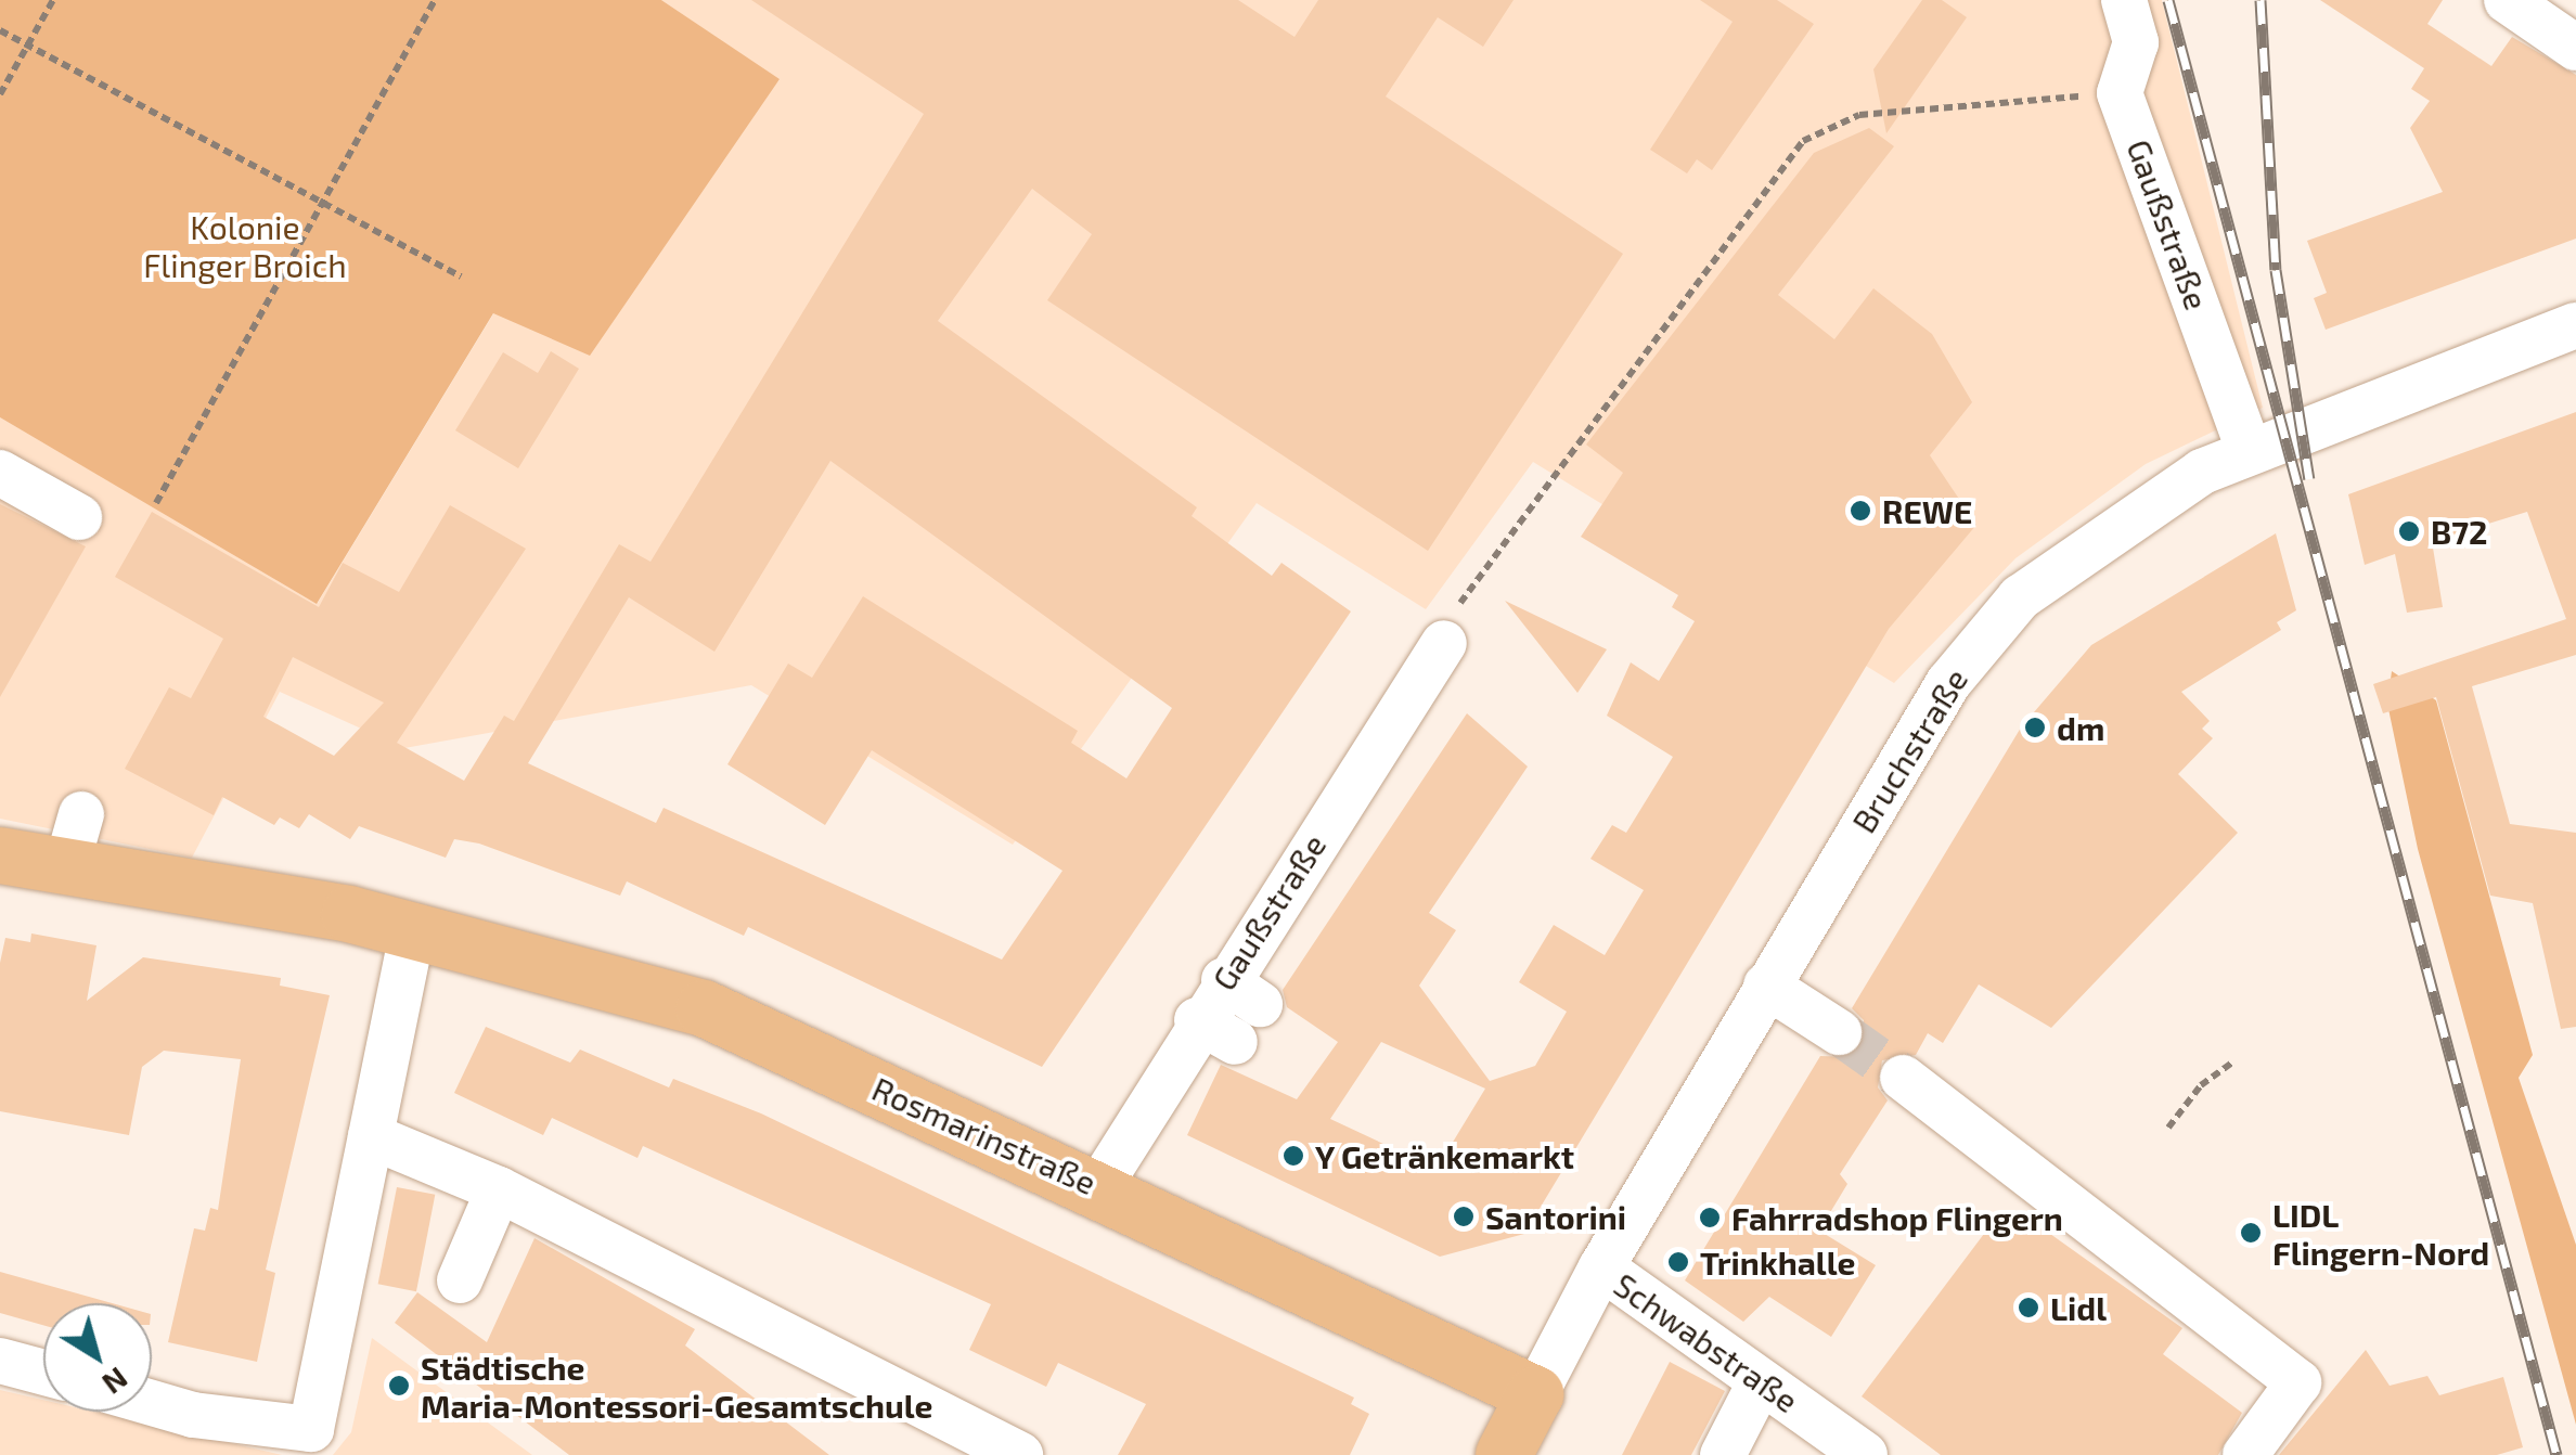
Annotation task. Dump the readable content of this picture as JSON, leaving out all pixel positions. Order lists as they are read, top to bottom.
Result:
{
  "streets": {
    "main road": ["Bruchstraße", "Rosmarinstraße"],
    "street": ["Gaußstraße", "Schwabstraße"]
  },
  "crossings": [
    ["Gaußstraße", "Bruchstraße"],
    ["Gaußstraße", "Rosmarinstraße"],
    ["Bruchstraße", "Rosmarinstraße"],
    ["Bruchstraße", "Schwabstraße"]
  ],
  "parks": ["Kolonie Flinger Broich"],
  "places": [
    "REWE",
    "B72",
    "dm",
    "Y Getränkemarkt",
    "Santorini",
    "Fahrradshop Flingern",
    "LIDL Flingern-Nord",
    "Trinkhalle",
    "Lidl",
    "Städtische Maria-Montessori-Gesamtschule"
  ],
  "north": "bottom right"
}
